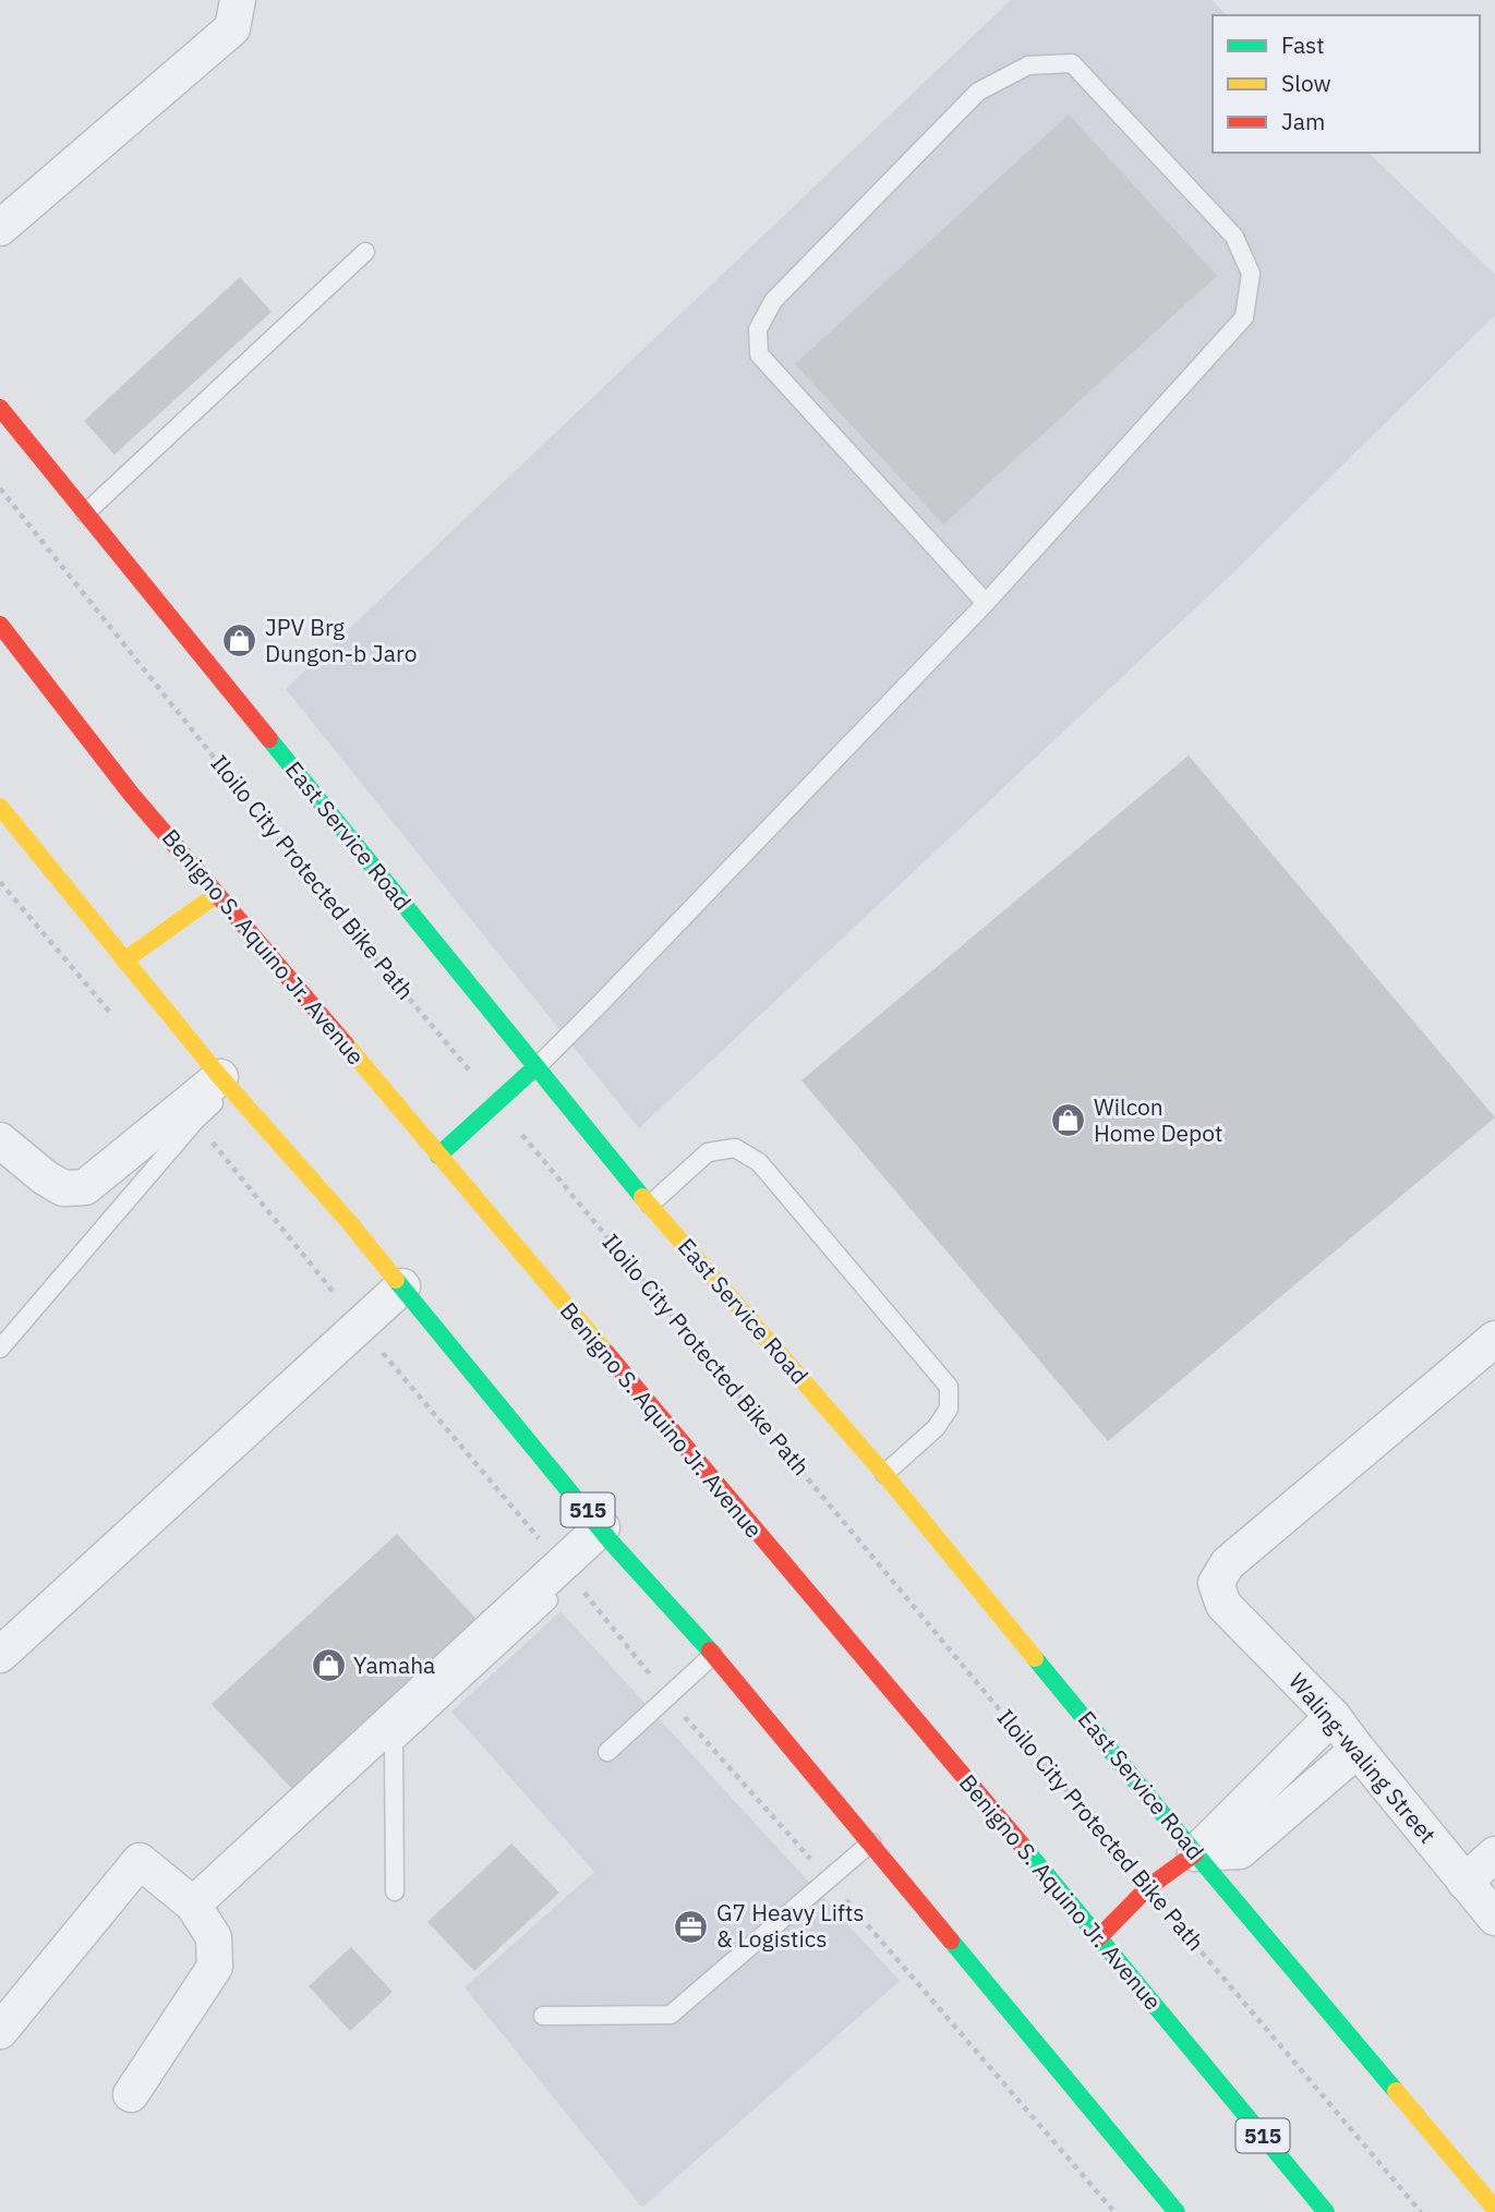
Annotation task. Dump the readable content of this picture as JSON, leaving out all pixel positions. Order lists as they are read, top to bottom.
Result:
{
  "streets": {
    "main road": ["East Service Road", "Benigno S. Aquino Jr. Avenue", "515"],
    "street": ["Waling-waling Street"],
    "path": ["Iloilo City Protected Bike Path"]
  },
  "places": {
    "shop": ["JPV Brg Dungon-b Jaro", "Wilcon Home Depot", "Yamaha"],
    "office": ["G7 Heavy Lifts & Logistics"]
  },
  "legend": ["Fast", "Slow", "Jam"]
}
